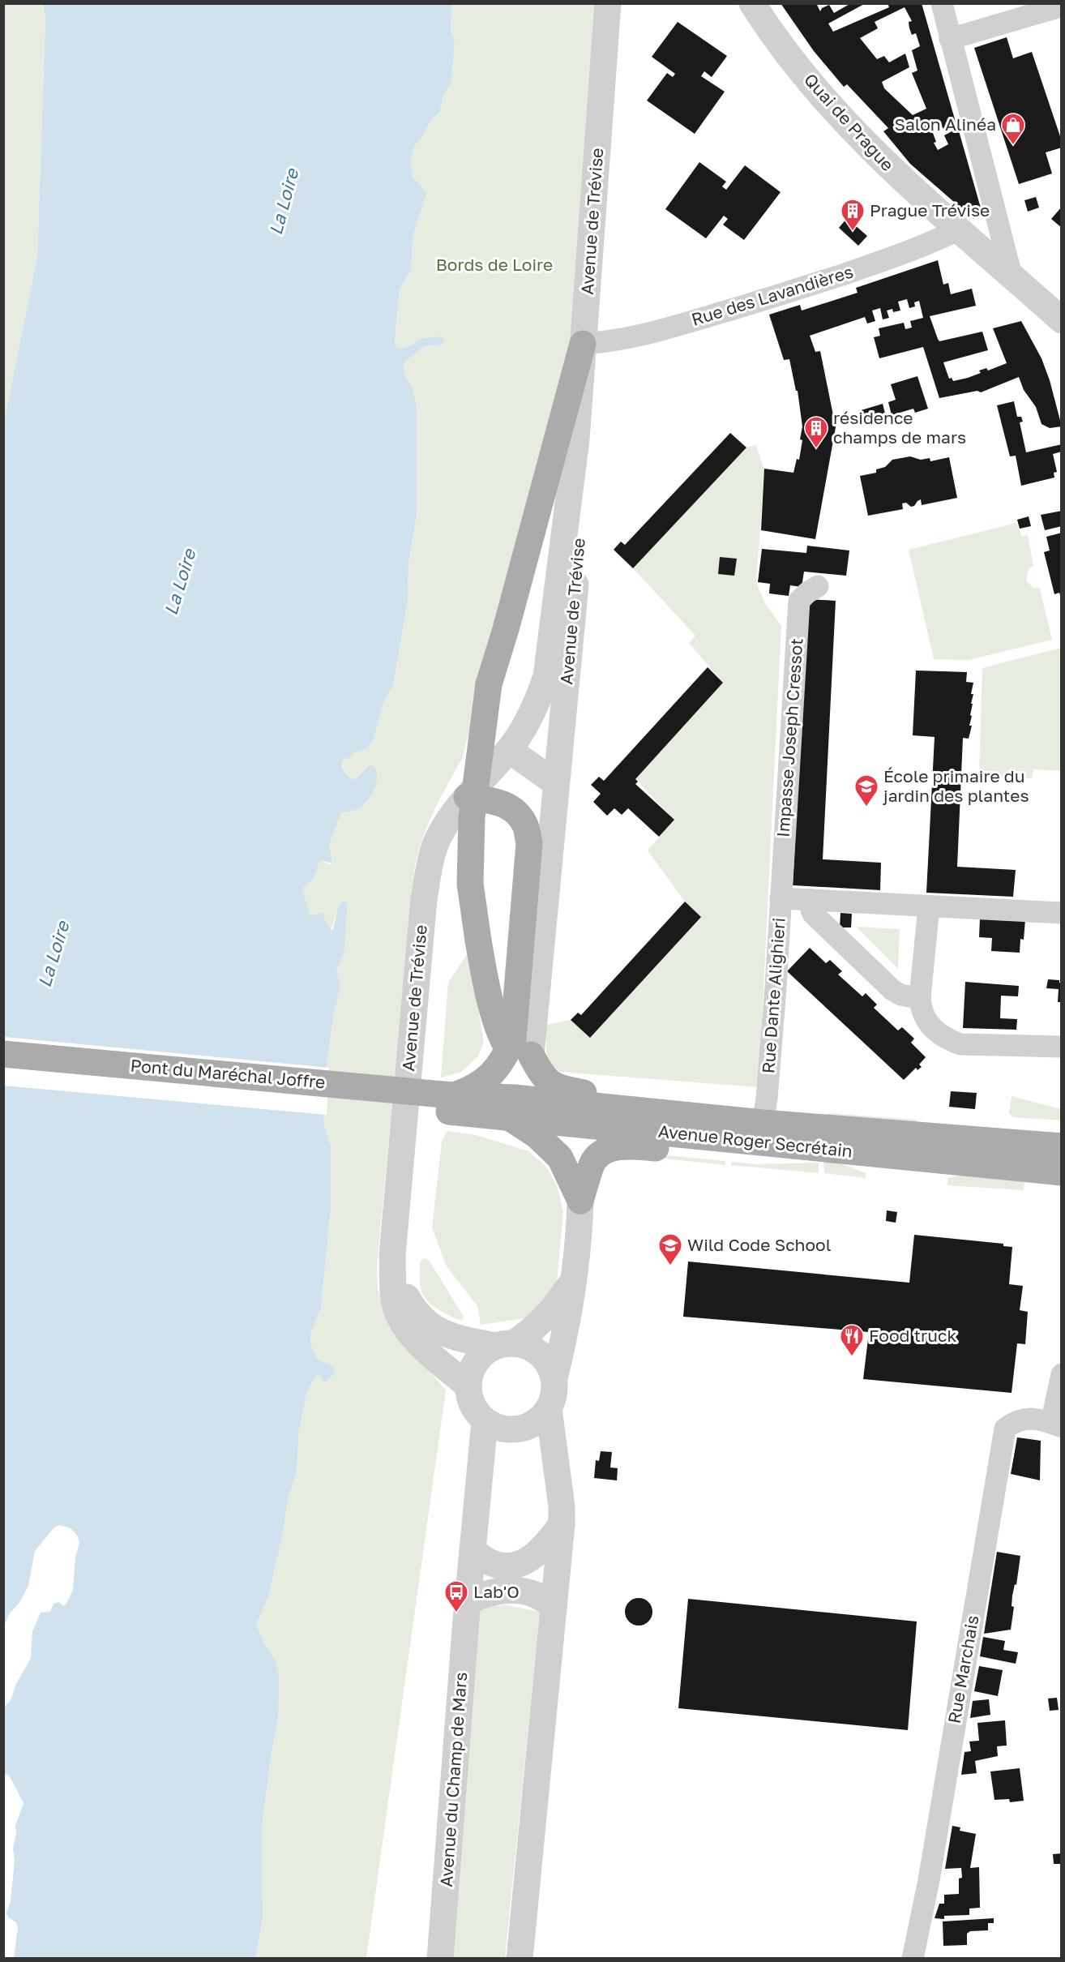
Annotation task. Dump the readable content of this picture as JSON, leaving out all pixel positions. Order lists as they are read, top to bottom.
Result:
{
  "streets": {
    "main road": ["Pont du Maréchal Joffre", "Avenue Roger Secrétain"],
    "street": [
      "Quai de Prague",
      "Avenue de Trévise",
      "Rue des Lavandières",
      "Impasse Joseph Cressot",
      "Rue Dante Alighieri",
      "Rue Marchais",
      "Avenue du Champ de Mars"
    ]
  },
  "crossings": [
    ["Quai de Prague", "Rue des Lavandières"],
    ["Avenue de Trévise", "Rue des Lavandières"],
    ["Avenue de Trévise", "Avenue du Champ de Mars"],
    ["Impasse Joseph Cressot", "Rue Dante Alighieri"],
    ["Rue Dante Alighieri", "Avenue Roger Secrétain"],
    ["Pont du Maréchal Joffre", "Avenue Roger Secrétain"]
  ],
  "water": ["La Loire"],
  "parks": ["Bords de Loire"],
  "places": {
    "shop": ["Salon Alinéa"],
    "building": ["Prague Trévise", "résidence champs de mars"],
    "school or university": ["École primaire du jardin des plantes", "Wild Code School"],
    "restaurant": ["Food truck"],
    "bus stop": ["Lab'O"]
  }
}
